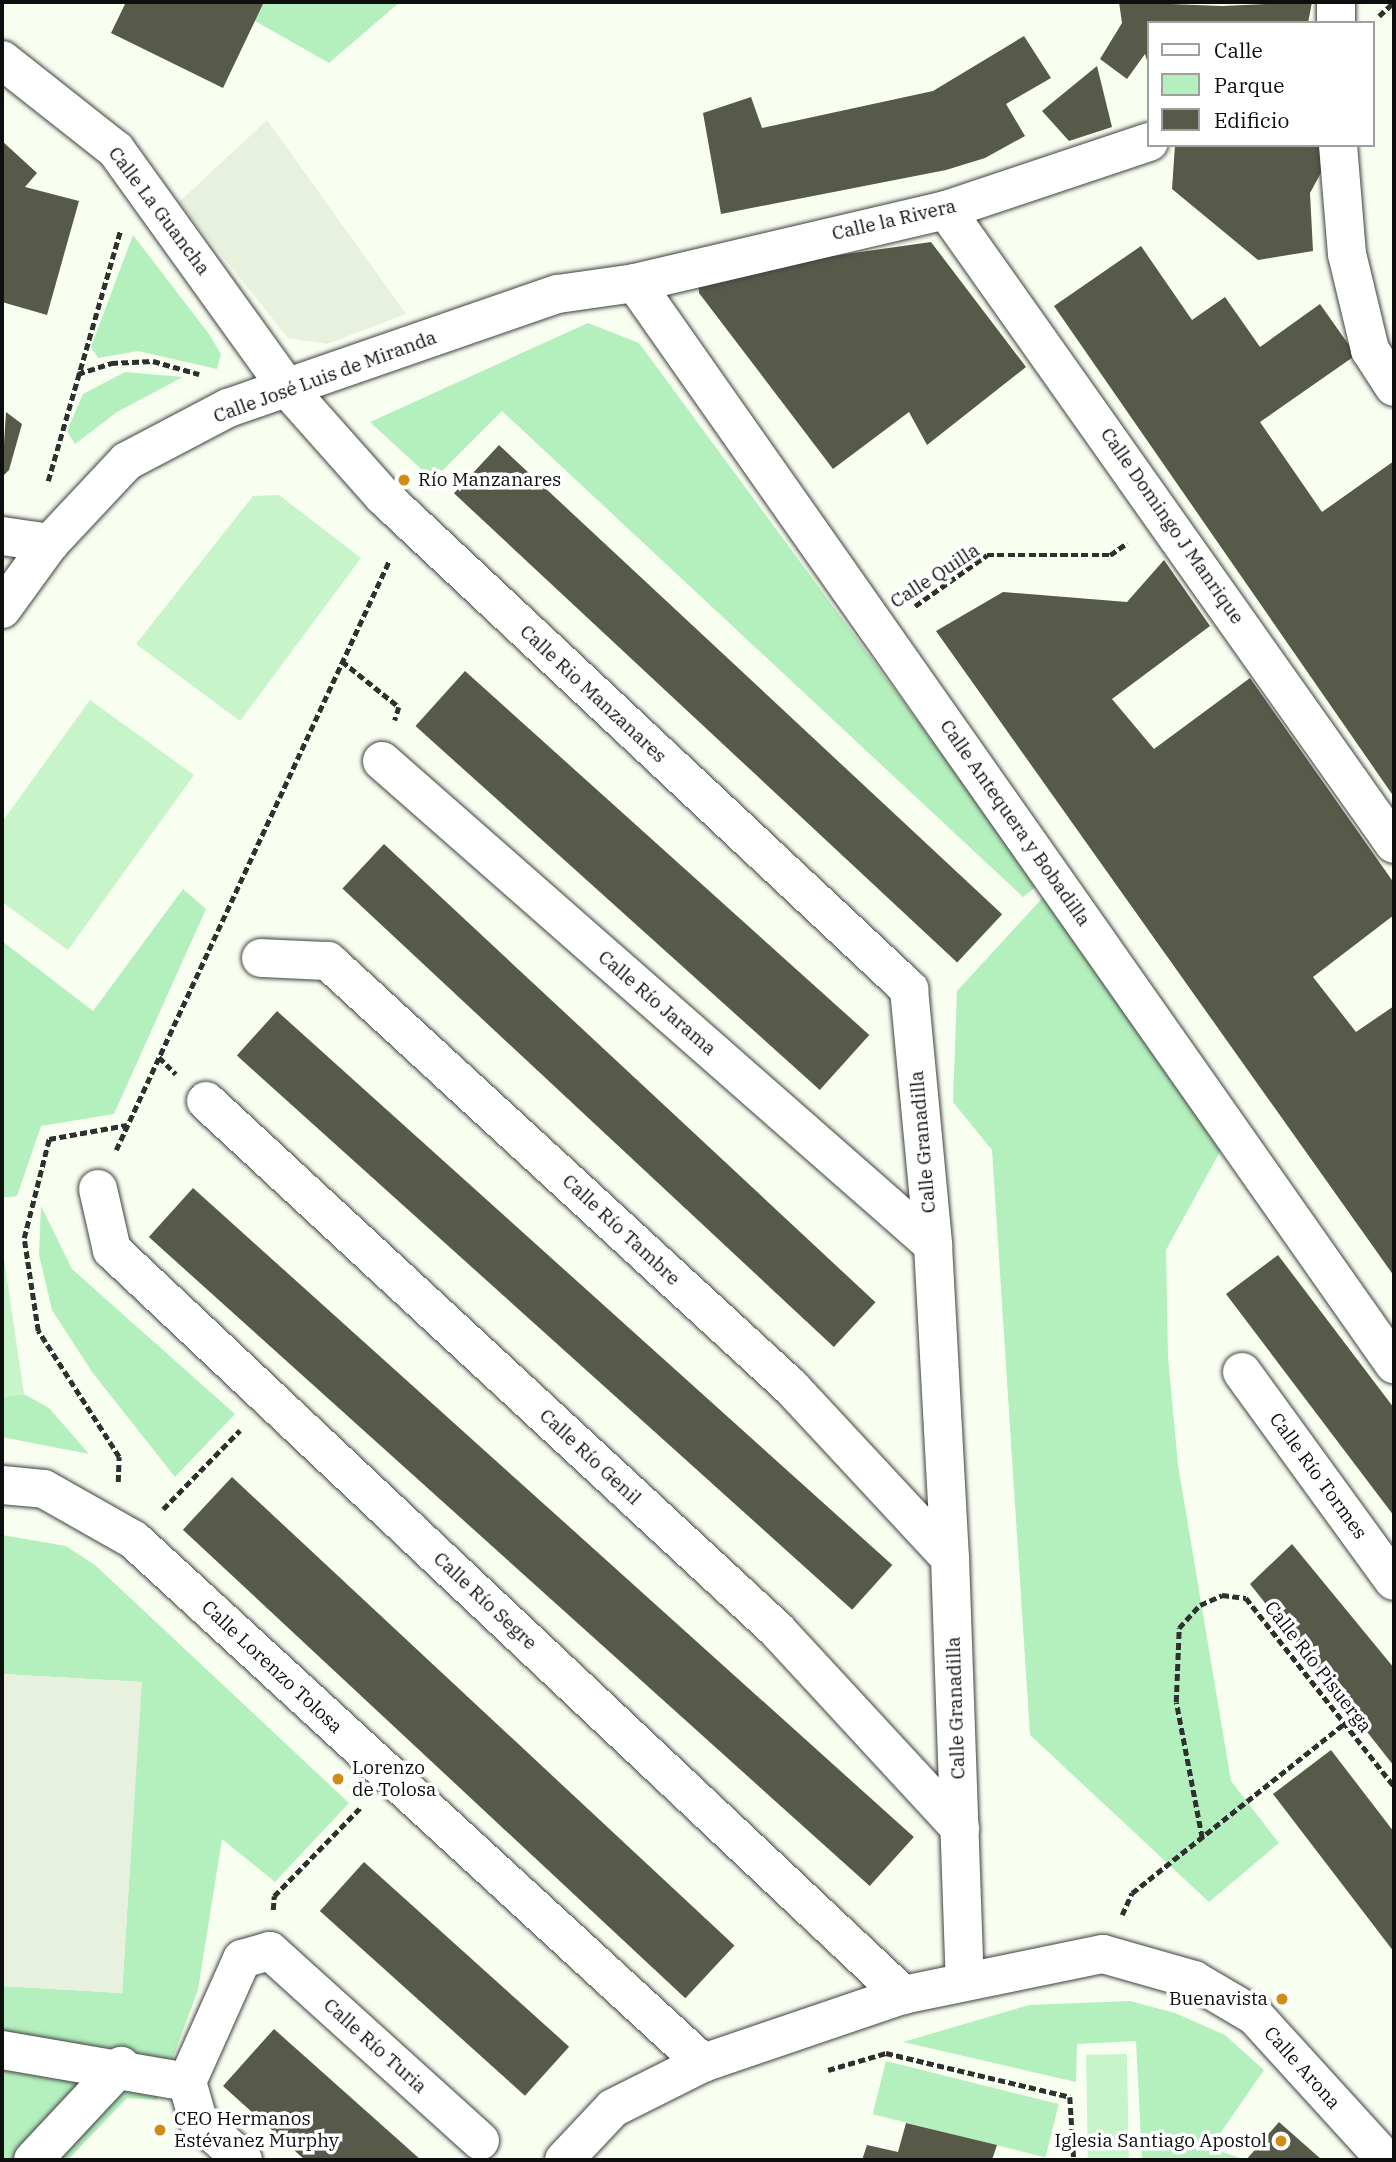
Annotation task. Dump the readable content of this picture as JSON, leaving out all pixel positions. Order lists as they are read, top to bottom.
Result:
{
  "streets": {
    "street": [
      "Calle La Guancha",
      "Calle la Rivera",
      "Calle José Luis de Miranda",
      "Calle Domingo J Manrique",
      "Calle Rio Manzanares",
      "Calle Antequera y Bobadilla",
      "Calle Río Jarama",
      "Calle Granadilla",
      "Calle Río Tambre",
      "Calle Río Genil",
      "Calle Río Tormes",
      "Calle Río Segre",
      "Calle Lorenzo Tolosa",
      "Calle Río Turia",
      "Calle Arona"
    ],
    "path": ["Calle Quilla", "Calle Río Pisuerga"]
  },
  "crossings": [
    ["Calle La Guancha", "Calle José Luis de Miranda"],
    ["Calle La Guancha", "Calle Rio Manzanares"],
    ["Calle la Rivera", "Calle José Luis de Miranda"],
    ["Calle la Rivera", "Calle Domingo J Manrique"],
    ["Calle la Rivera", "Calle Antequera y Bobadilla"],
    ["Calle José Luis de Miranda", "Calle Rio Manzanares"],
    ["Calle José Luis de Miranda", "Calle Antequera y Bobadilla"],
    ["Calle Domingo J Manrique", "Calle Quilla"],
    ["Calle Quilla", "Calle Antequera y Bobadilla"],
    ["Calle Rio Manzanares", "Calle Granadilla"],
    ["Calle Río Jarama", "Calle Granadilla"],
    ["Calle Granadilla", "Calle Río Tambre"],
    ["Calle Granadilla", "Calle Río Genil"],
    ["Calle Granadilla", "Calle Arona"]
  ],
  "places": [
    "Río Manzanares",
    "Lorenzo de Tolosa",
    "Buenavista",
    "CEO Hermanos Estévanez Murphy",
    "Iglesia Santiago Apostol"
  ],
  "legend": ["Calle", "Parque", "Edificio"]
}
